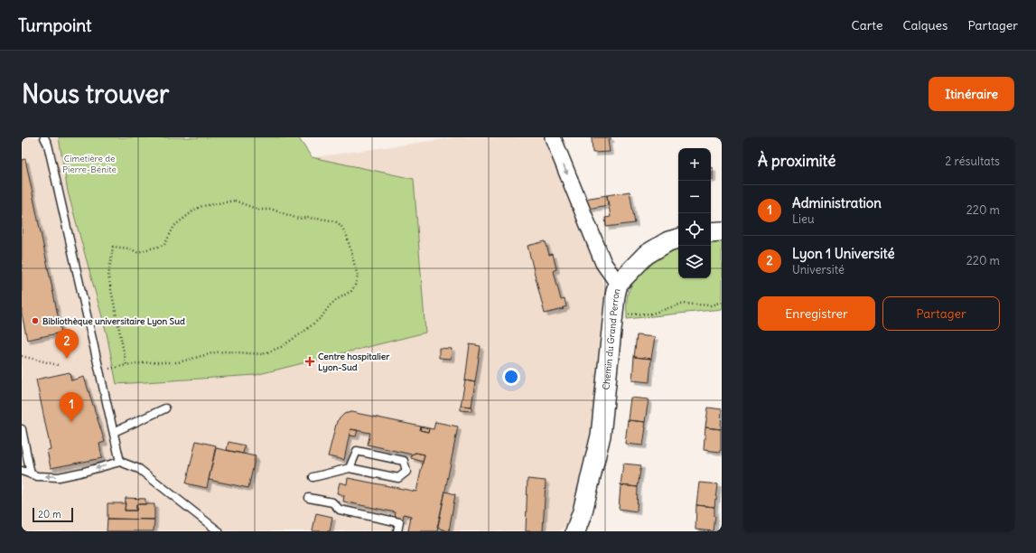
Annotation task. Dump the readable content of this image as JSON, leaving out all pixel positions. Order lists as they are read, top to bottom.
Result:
{
  "streets": {
    "street": ["Chemin du Grand Perron"]
  },
  "one_way": ["Chemin du Grand Perron"],
  "parks": ["Cimetière de Pierre-Bénite"],
  "places": {
    "other": ["Bibliothèque universitaire Lyon Sud"],
    "health": ["Centre hospitalier Lyon-Sud"]
  },
  "scale_bar": "20 m",
  "page": {
    "header": "Turnpoint",
    "nav": ["Carte", "Calques", "Partager"],
    "buttons": [
      "Itinéraire",
      ["Enregistrer", "Partager"]
    ],
    "title": "Nous trouver",
    "heading": ["À proximité", "2 résultats"],
    "map_buttons": ["+", "−"],
    "list": [
      {
        "mark": "1",
        "name": "Administration",
        "note": "Lieu",
        "value": "220 m"
      },
      {
        "mark": "2",
        "name": "Lyon 1 Université",
        "note": "Université",
        "value": "220 m"
      }
    ],
    "pins": ["2", "1"],
    "scale": "20 m"
  }
}
